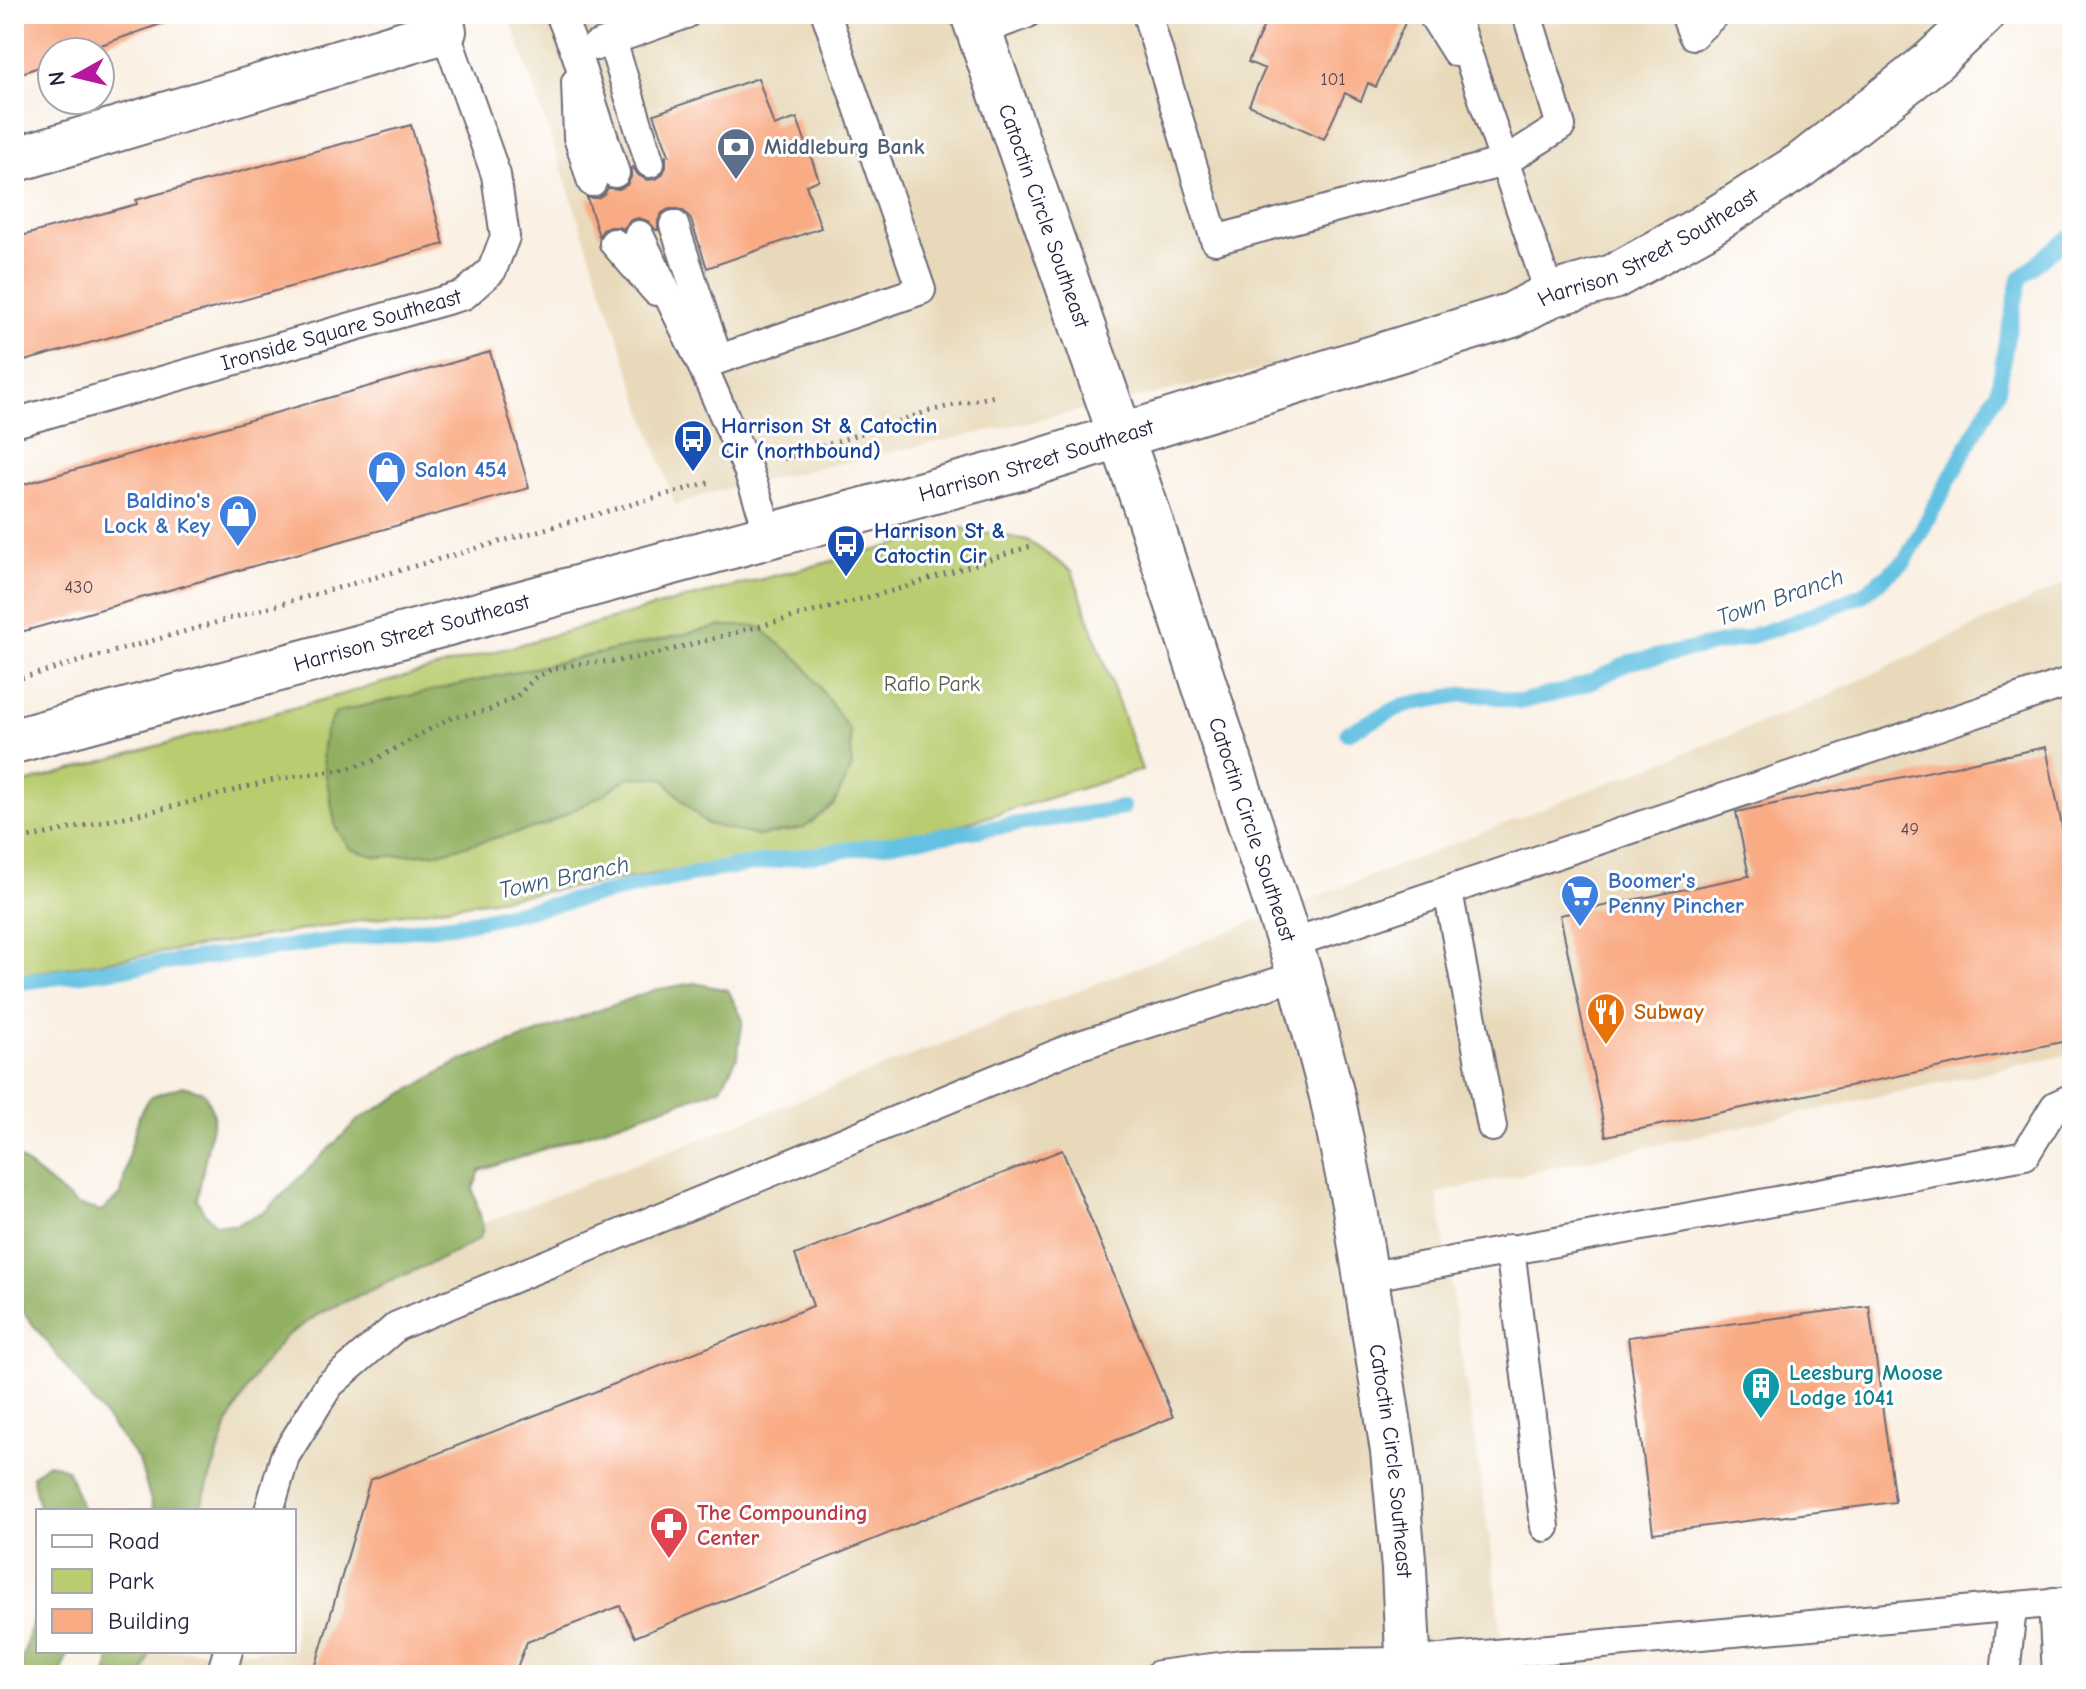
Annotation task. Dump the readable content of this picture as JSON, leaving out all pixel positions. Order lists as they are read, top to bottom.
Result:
{
  "streets": {
    "street": ["Catoctin Circle Southeast", "Harrison Street Southeast"],
    "lane": ["Ironside Square Southeast"]
  },
  "crossings": [
    ["Catoctin Circle Southeast", "Harrison Street Southeast"]
  ],
  "water": ["Town Branch"],
  "parks": ["Raflo Park"],
  "places": {
    "bank": ["Middleburg Bank"],
    "bus stop": ["Harrison St & Catoctin Cir (northbound)", "Harrison St & Catoctin Cir"],
    "shop": ["Salon 454", "Baldino's Lock & Key"],
    "supermarket": ["Boomer's Penny Pincher"],
    "restaurant": ["Subway"],
    "building": ["Leesburg Moose Lodge 1041"],
    "pharmacy": ["The Compounding Center"]
  },
  "house_numbers": ["101", "430", "49"],
  "legend": ["Road", "Park", "Building"],
  "north": "left"
}
